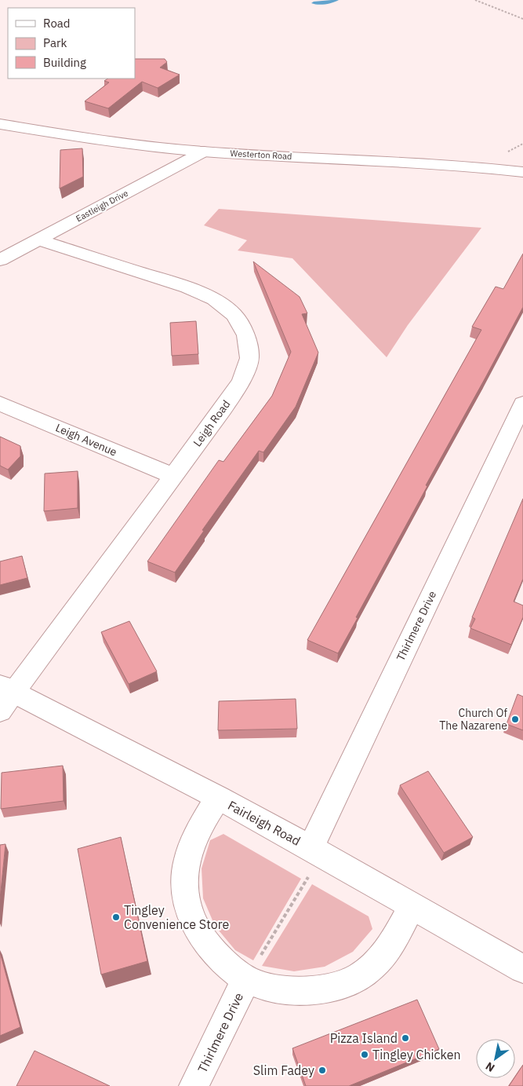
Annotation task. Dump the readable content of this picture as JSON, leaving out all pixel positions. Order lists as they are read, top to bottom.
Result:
{
  "streets": {
    "street": [
      "Westerton Road",
      "Eastleigh Drive",
      "Leigh Road",
      "Leigh Avenue",
      "Thirlmere Drive",
      "Fairleigh Road"
    ]
  },
  "crossings": [
    ["Westerton Road", "Eastleigh Drive"],
    ["Eastleigh Drive", "Leigh Road"],
    ["Leigh Road", "Leigh Avenue"],
    ["Leigh Road", "Fairleigh Road"],
    ["Thirlmere Drive", "Fairleigh Road"]
  ],
  "places": [
    "Church Of The Nazarene",
    "Tingley Convenience Store",
    "Pizza Island",
    "Tingley Chicken",
    "Slim Fadey"
  ],
  "legend": ["Road", "Park", "Building"],
  "north": "bottom left"
}
